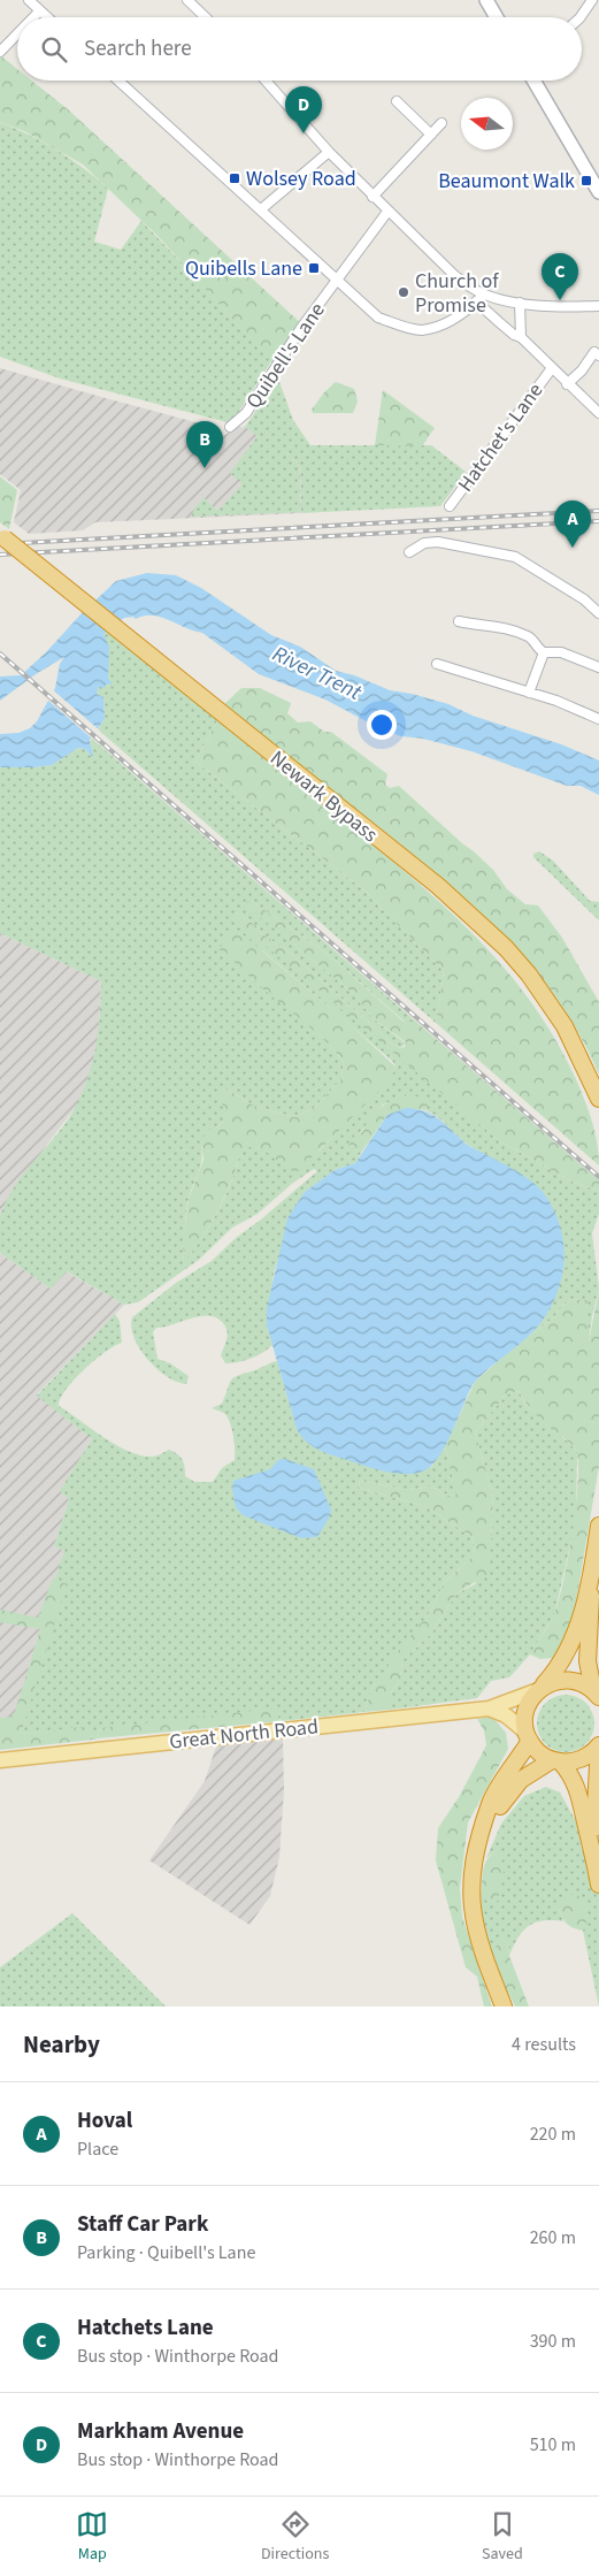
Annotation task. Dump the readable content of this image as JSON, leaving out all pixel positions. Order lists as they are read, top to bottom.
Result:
{
  "streets": {
    "highway": ["Newark Bypass"],
    "main road": ["Great North Road"],
    "street": ["Quibell's Lane", "Hatchet's Lane"]
  },
  "water": ["River Trent"],
  "places": {
    "transit": ["Wolsey Road", "Beaumont Walk", "Quibells Lane"],
    "other": ["Church of Promise"]
  },
  "north": "left",
  "page": {
    "search": "Search here",
    "pins": [
      "D",
      "C",
      "B",
      "A"
    ],
    "heading": ["Nearby", "4 results"],
    "list": [
      {
        "mark": "A",
        "name": "Hoval",
        "note": "Place",
        "value": "220 m"
      },
      {
        "mark": "B",
        "name": "Staff Car Park",
        "note": "Parking · Quibell's Lane",
        "value": "260 m"
      },
      {
        "mark": "C",
        "name": "Hatchets Lane",
        "note": "Bus stop · Winthorpe Road",
        "value": "390 m"
      },
      {
        "mark": "D",
        "name": "Markham Avenue",
        "note": "Bus stop · Winthorpe Road",
        "value": "510 m"
      }
    ],
    "nav": ["Map", "Directions", "Saved"]
  }
}
